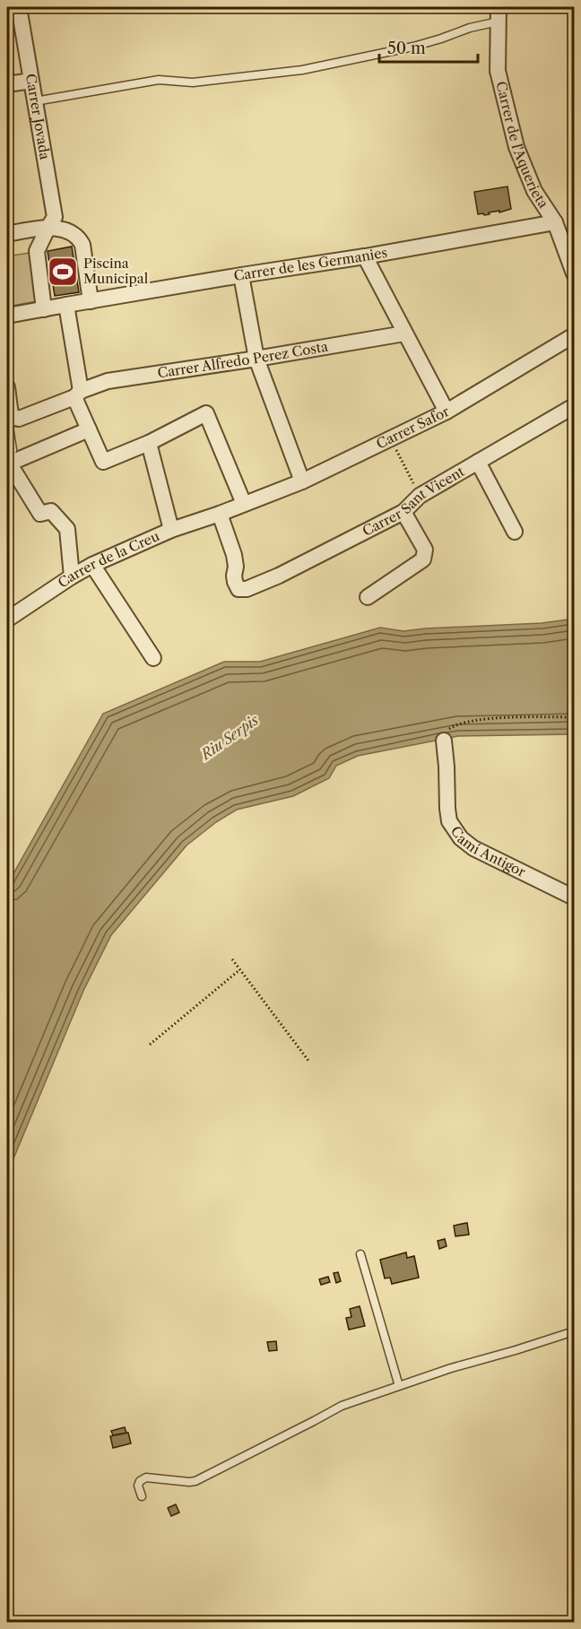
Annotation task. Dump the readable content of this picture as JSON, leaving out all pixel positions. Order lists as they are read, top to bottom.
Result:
{
  "streets": {
    "street": [
      "Carrer Jovada",
      "Carrer de l'Aquerieta",
      "Carrer de les Germanies",
      "Carrer Alfredo Perez Costa",
      "Carrer Safor",
      "Carrer Sant Vicent",
      "Carrer de la Creu",
      "Camí Antigor"
    ]
  },
  "crossings": [
    ["Carrer Jovada", "Carrer de les Germanies"],
    ["Carrer de l'Aquerieta", "Carrer de les Germanies"],
    ["Carrer Safor", "Carrer de la Creu"],
    ["Carrer Sant Vicent", "Carrer de la Creu"]
  ],
  "water": ["Riu Serpis"],
  "places": {
    "sports": ["Piscina Municipal"]
  },
  "scale_bar": "50 m"
}
